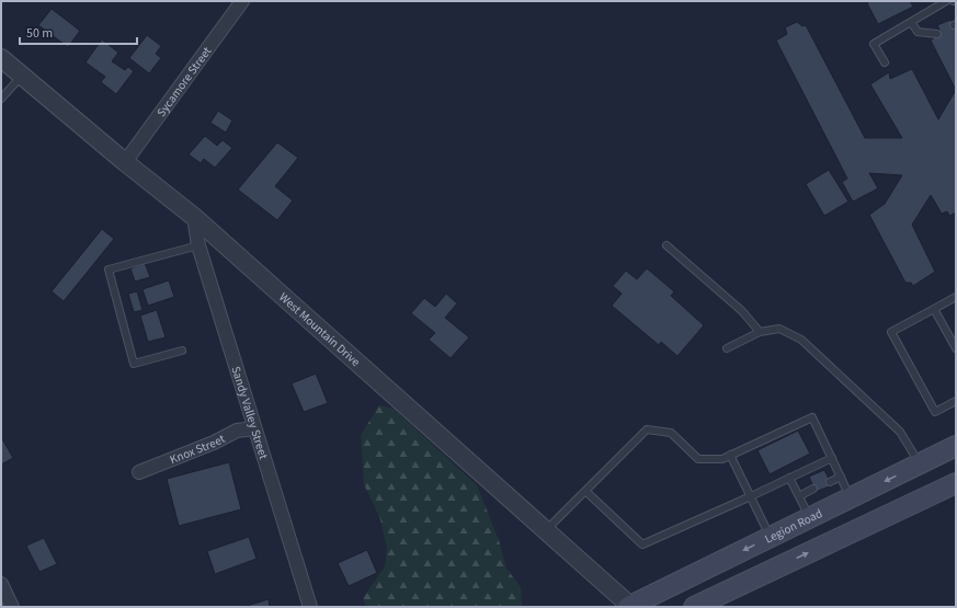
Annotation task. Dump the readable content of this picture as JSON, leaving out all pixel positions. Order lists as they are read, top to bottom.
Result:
{
  "streets": {
    "main road": ["Legion Road"],
    "street": [
      "Sycamore Street",
      "West Mountain Drive",
      "Sandy Valley Street",
      "Knox Street"
    ]
  },
  "crossings": [
    ["Sycamore Street", "West Mountain Drive"],
    ["West Mountain Drive", "Sandy Valley Street"],
    ["West Mountain Drive", "Legion Road"],
    ["Sandy Valley Street", "Knox Street"]
  ],
  "scale_bar": "50 m"
}
